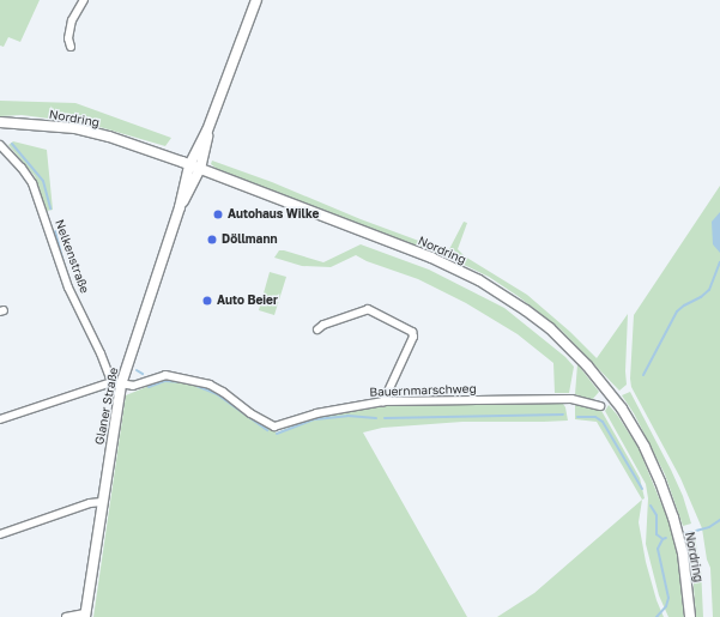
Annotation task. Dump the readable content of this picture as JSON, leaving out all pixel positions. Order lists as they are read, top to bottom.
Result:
{
  "streets": {
    "main road": ["Nordring", "Glaner Straße"],
    "street": ["Nelkenstraße", "Bauernmarschweg"]
  },
  "crossings": [
    ["Nordring", "Glaner Straße"],
    ["Nelkenstraße", "Bauernmarschweg"],
    ["Nelkenstraße", "Glaner Straße"],
    ["Bauernmarschweg", "Glaner Straße"]
  ],
  "places": ["Autohaus Wilke", "Döllmann", "Auto Beier"]
}
